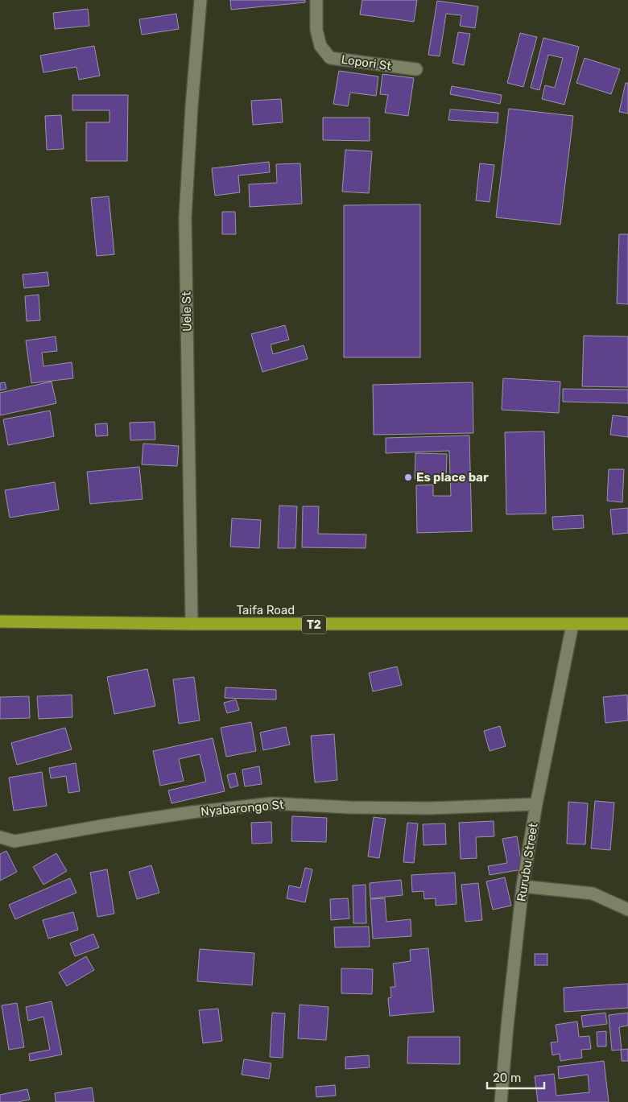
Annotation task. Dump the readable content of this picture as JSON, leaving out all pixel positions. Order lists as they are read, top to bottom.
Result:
{
  "streets": {
    "highway": ["Taifa Road", "T2"],
    "street": [
      "Lopori St",
      "Uele St",
      "Nyabarongo St",
      "Rurubu Street"
    ]
  },
  "crossings": [
    ["Uele St", "Taifa Road"],
    ["Taifa Road", "Rurubu Street"],
    ["Nyabarongo St", "Rurubu Street"]
  ],
  "places": ["Es place bar"],
  "scale_bar": "20 m"
}
